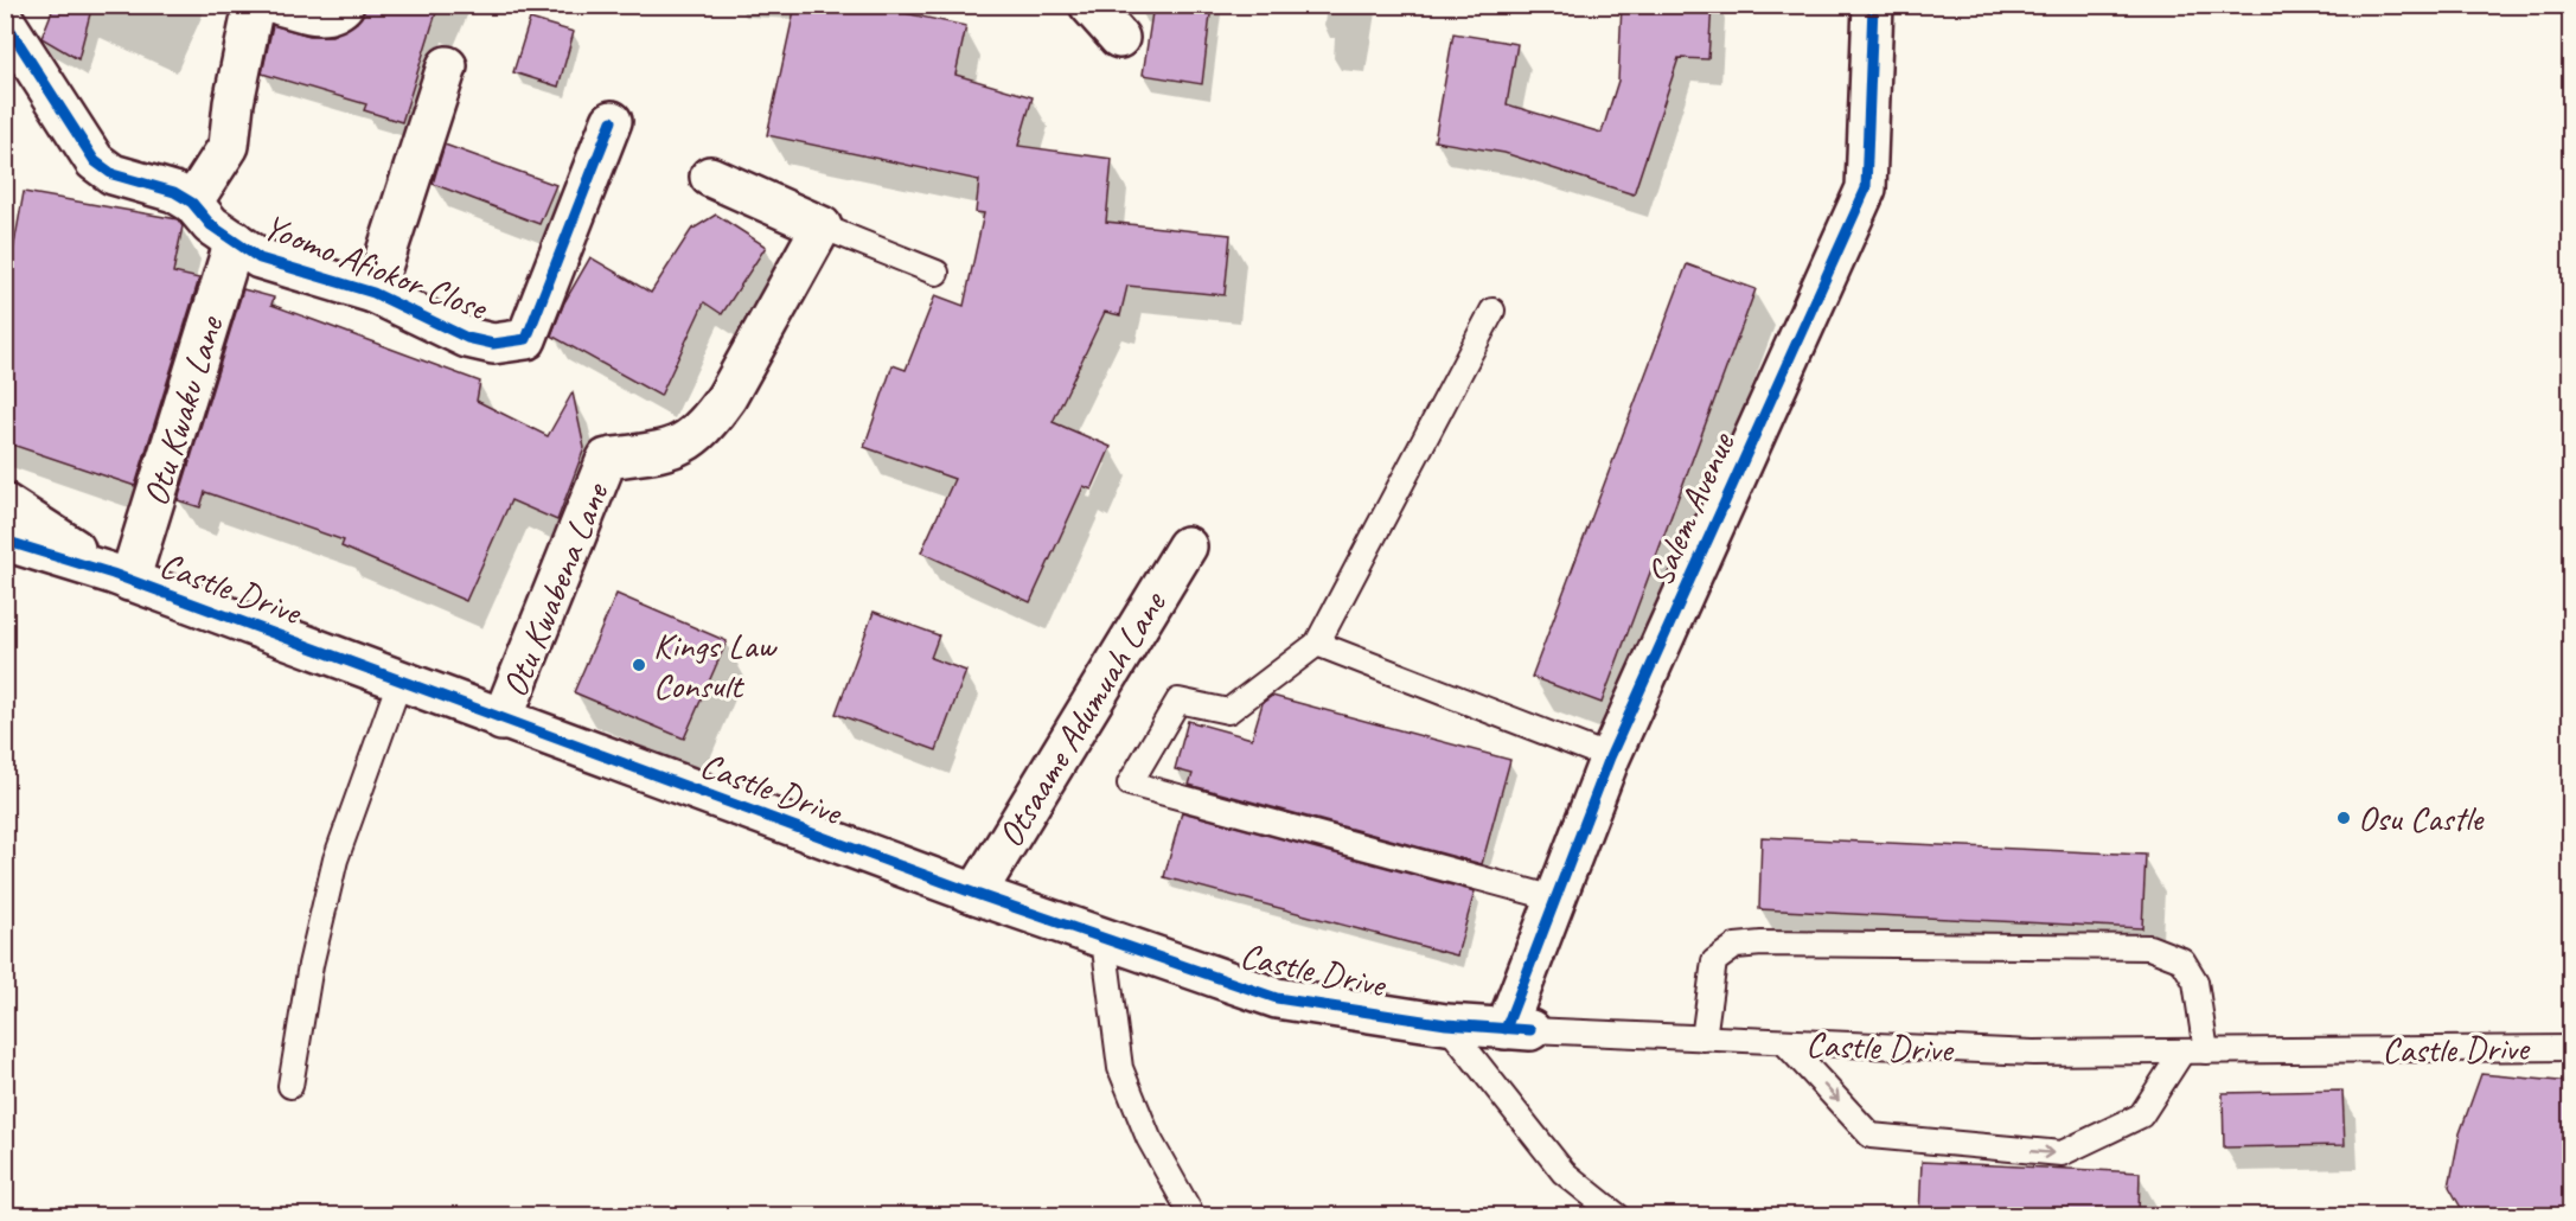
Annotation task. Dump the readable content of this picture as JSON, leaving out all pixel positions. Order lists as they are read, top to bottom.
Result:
{
  "streets": {
    "street": [
      "Yoomo Afiokor Close",
      "Otu Kwaku Lane",
      "Salem Avenue",
      "Castle Drive",
      "Otu Kwabena Lane",
      "Otsaame Adumuah Lane"
    ]
  },
  "crossings": [
    ["Yoomo Afiokor Close", "Otu Kwaku Lane"],
    ["Otu Kwaku Lane", "Castle Drive"],
    ["Salem Avenue", "Castle Drive"],
    ["Castle Drive", "Otu Kwabena Lane"],
    ["Castle Drive", "Otsaame Adumuah Lane"]
  ],
  "places": ["Kings Law Consult", "Osu Castle"]
}
